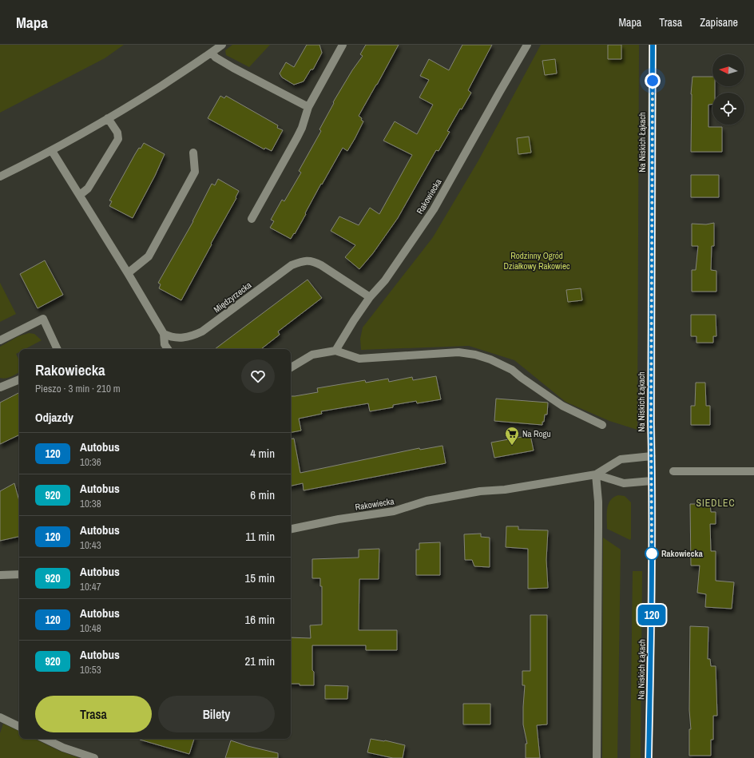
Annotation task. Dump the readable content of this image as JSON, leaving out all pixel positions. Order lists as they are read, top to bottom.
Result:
{
  "streets": {
    "street": ["Na Niskich Łąkach", "Rakowiecka", "Międzyrzecka"]
  },
  "crossings": [
    ["Na Niskich Łąkach", "Rakowiecka"],
    ["Rakowiecka", "Międzyrzecka"]
  ],
  "districts": ["SIEDLEC"],
  "parks": ["Rodzinny Ogród Działkowy Rakowiec"],
  "places": {
    "supermarket": ["Na Rogu"],
    "other": ["Rakowiecka"]
  },
  "lines": ["bus line 120"],
  "north": "left",
  "page": {
    "header": "Mapa",
    "nav": ["Mapa", "Trasa", "Zapisane"],
    "on_map": "120",
    "heading": [
      ["Rakowiecka", "Pieszo · 3 min · 210 m"],
      "Odjazdy"
    ],
    "list": [
      {
        "mark": "120",
        "name": "Autobus",
        "note": "10:36",
        "value": "4 min"
      },
      {
        "mark": "920",
        "name": "Autobus",
        "note": "10:38",
        "value": "6 min"
      },
      {
        "mark": "120",
        "name": "Autobus",
        "note": "10:43",
        "value": "11 min"
      },
      {
        "mark": "920",
        "name": "Autobus",
        "note": "10:47",
        "value": "15 min"
      },
      {
        "mark": "120",
        "name": "Autobus",
        "note": "10:48",
        "value": "16 min"
      },
      {
        "mark": "920",
        "name": "Autobus",
        "note": "10:53",
        "value": "21 min"
      }
    ],
    "buttons": ["Trasa", "Bilety"]
  }
}
